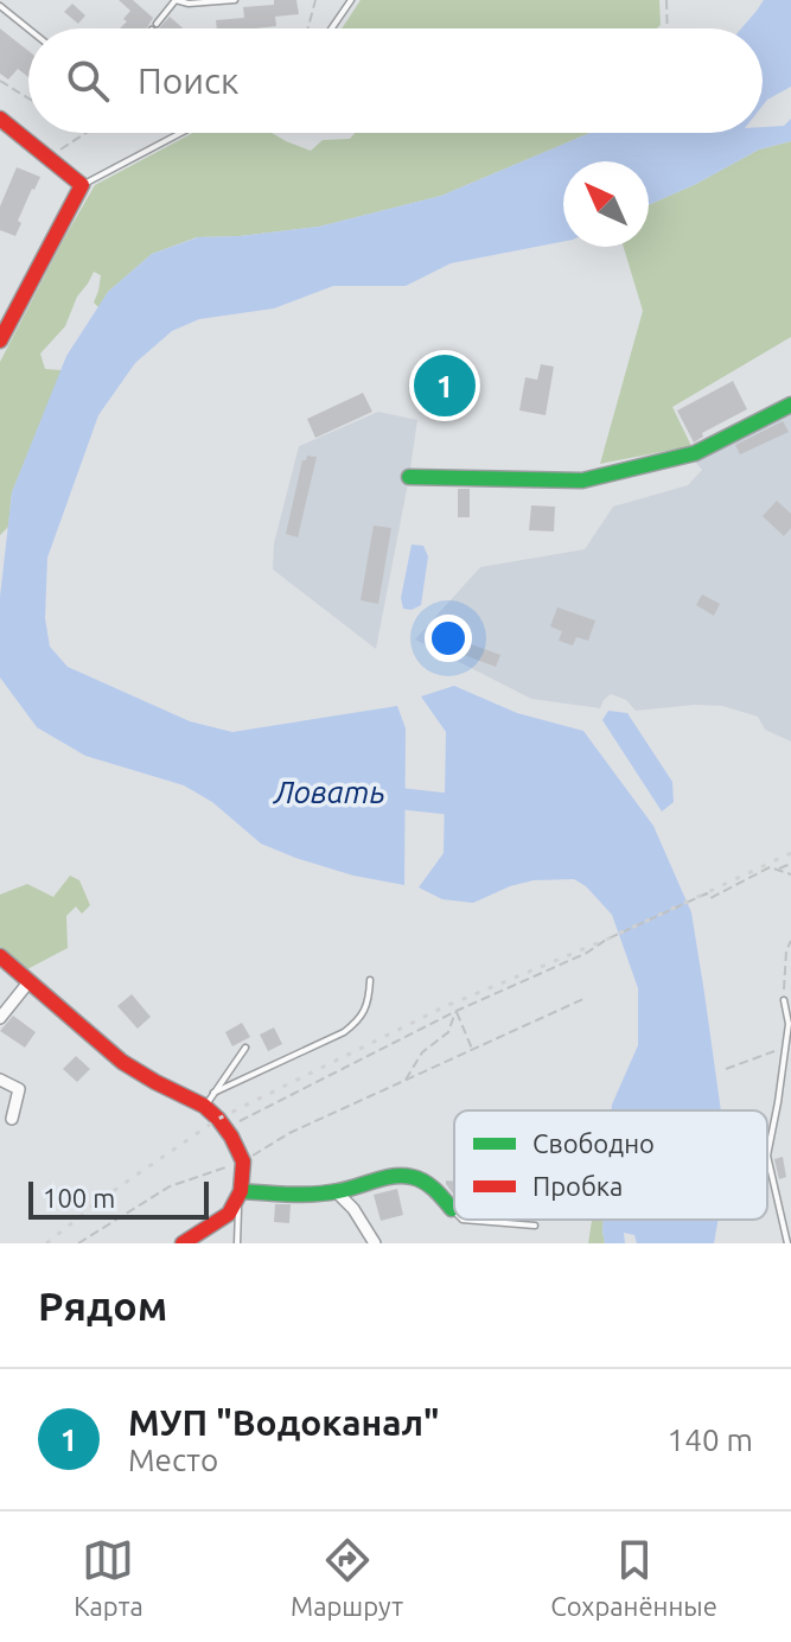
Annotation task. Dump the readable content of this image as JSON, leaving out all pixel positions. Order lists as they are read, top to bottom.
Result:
{
  "water": ["Ловать"],
  "legend": ["Свободно", "Пробка"],
  "scale_bar": "100 m",
  "north": "top left",
  "page": {
    "search": "Поиск",
    "pins": "1",
    "scale": "100 m",
    "heading": "Рядом",
    "list": [
      {
        "mark": "1",
        "name": "МУП \"Водоканал\"",
        "note": "Место",
        "value": "140 m"
      }
    ],
    "nav": ["Карта", "Маршрут", "Сохранённые"]
  }
}
